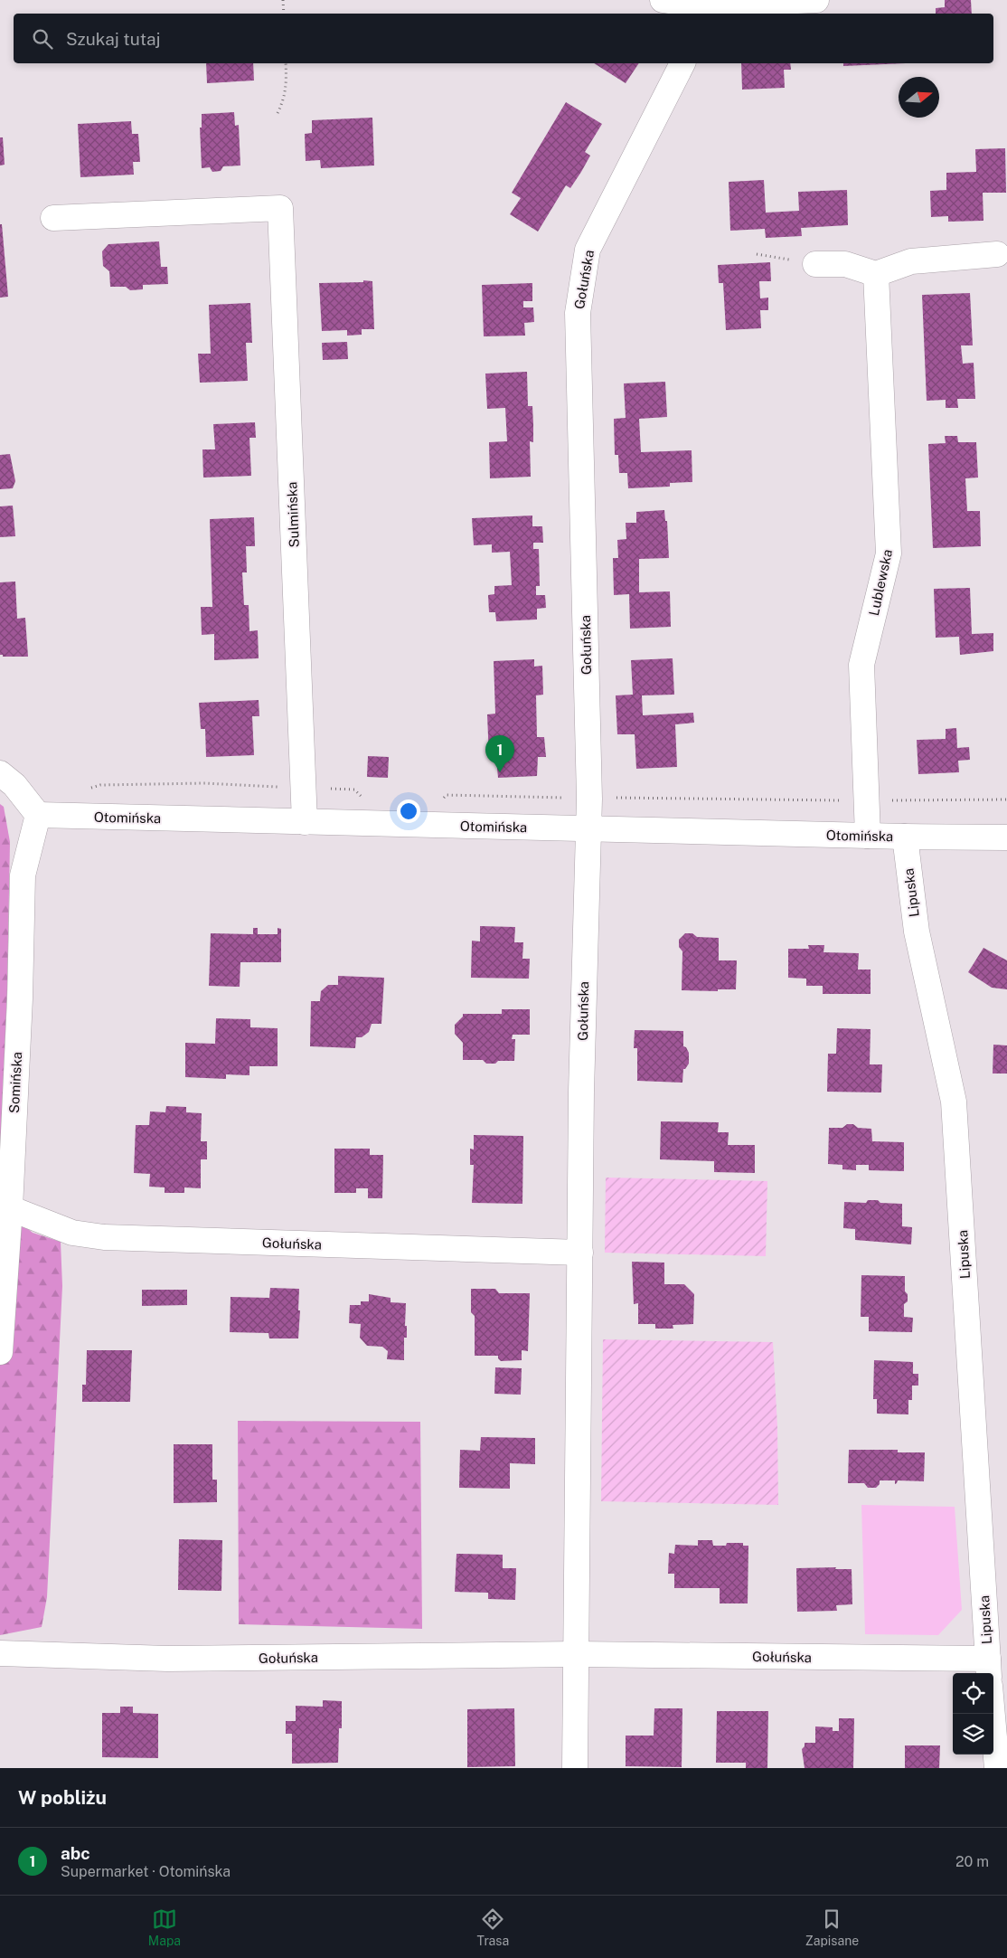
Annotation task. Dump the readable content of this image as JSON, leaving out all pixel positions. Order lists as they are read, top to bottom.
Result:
{
  "streets": {
    "street": [
      "Gołuńska",
      "Sulmińska",
      "Lublewska",
      "Otomińska",
      "Lipuska",
      "Somińska"
    ]
  },
  "crossings": [
    ["Gołuńska", "Otomińska"],
    ["Gołuńska", "Lipuska"],
    ["Gołuńska", "Somińska"],
    ["Sulmińska", "Otomińska"],
    ["Lublewska", "Otomińska"],
    ["Otomińska", "Lipuska"],
    ["Otomińska", "Somińska"]
  ],
  "north": "right",
  "page": {
    "search": "Szukaj tutaj",
    "pins": "1",
    "heading": "W pobliżu",
    "list": [
      {
        "mark": "1",
        "name": "abc",
        "note": "Supermarket · Otomińska",
        "value": "20 m"
      }
    ],
    "nav": ["Mapa", "Trasa", "Zapisane"]
  }
}
